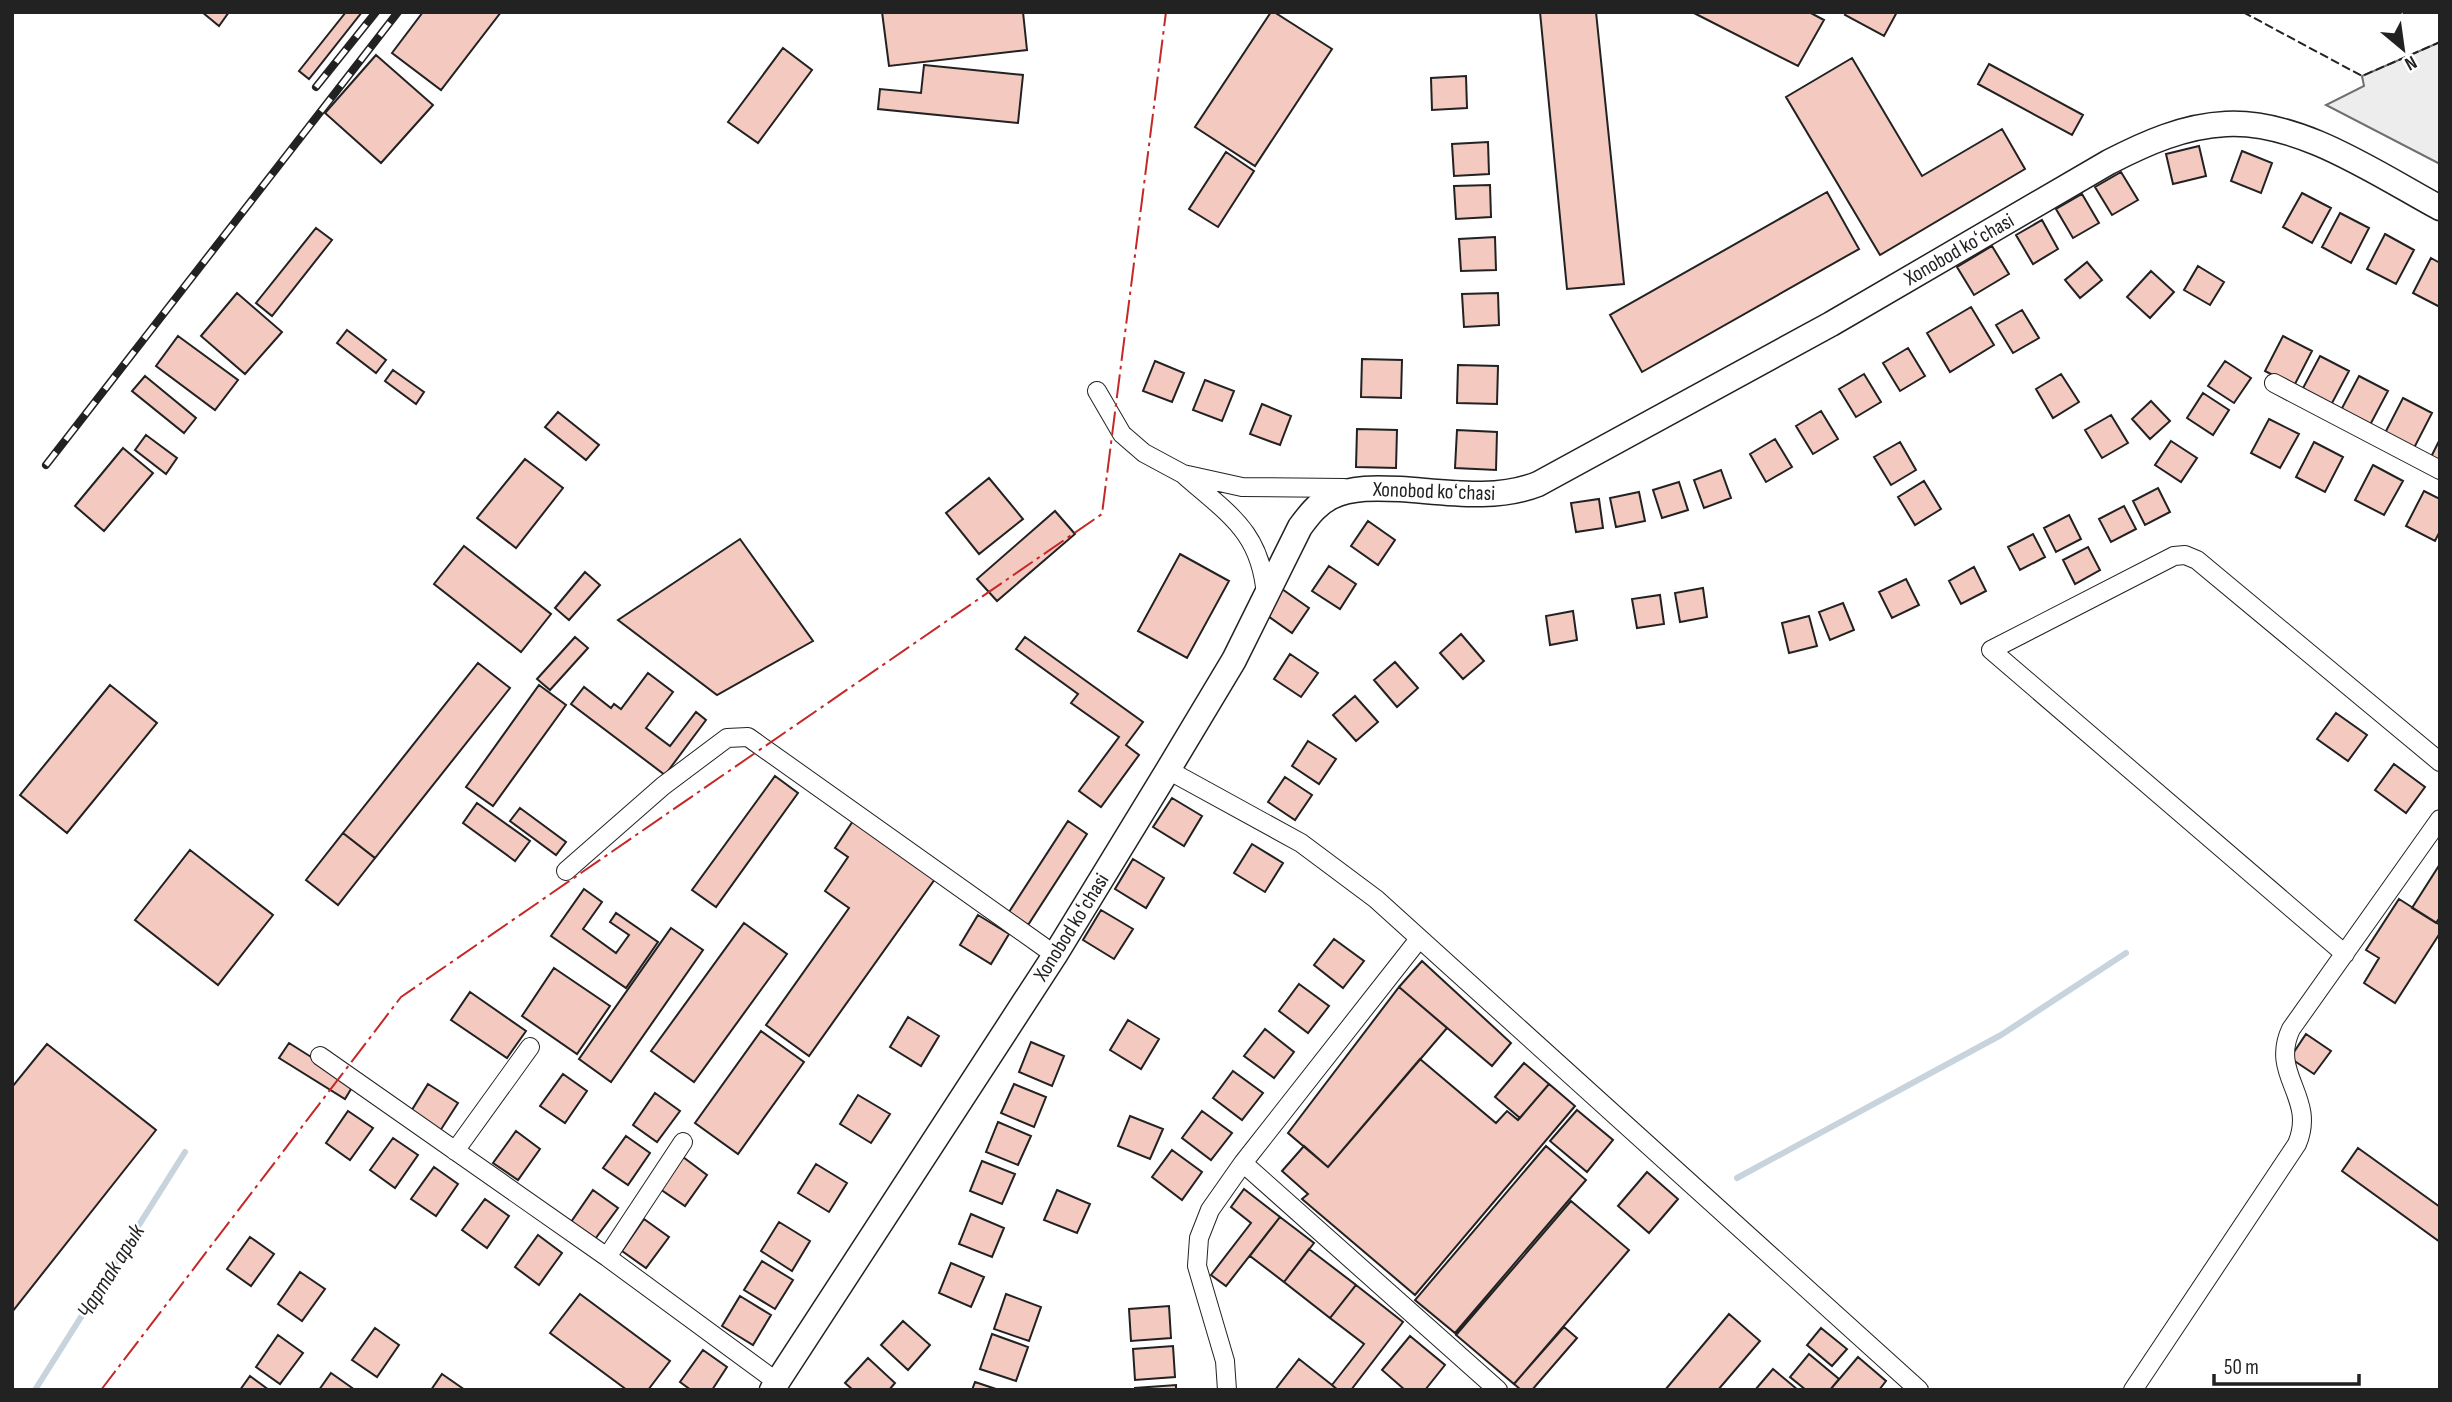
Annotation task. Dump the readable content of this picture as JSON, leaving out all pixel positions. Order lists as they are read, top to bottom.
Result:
{
  "streets": {
    "main road": ["Xonobod koʻchasi"]
  },
  "water": ["Чартак арык"],
  "scale_bar": "50 m",
  "north": "bottom right"
}
